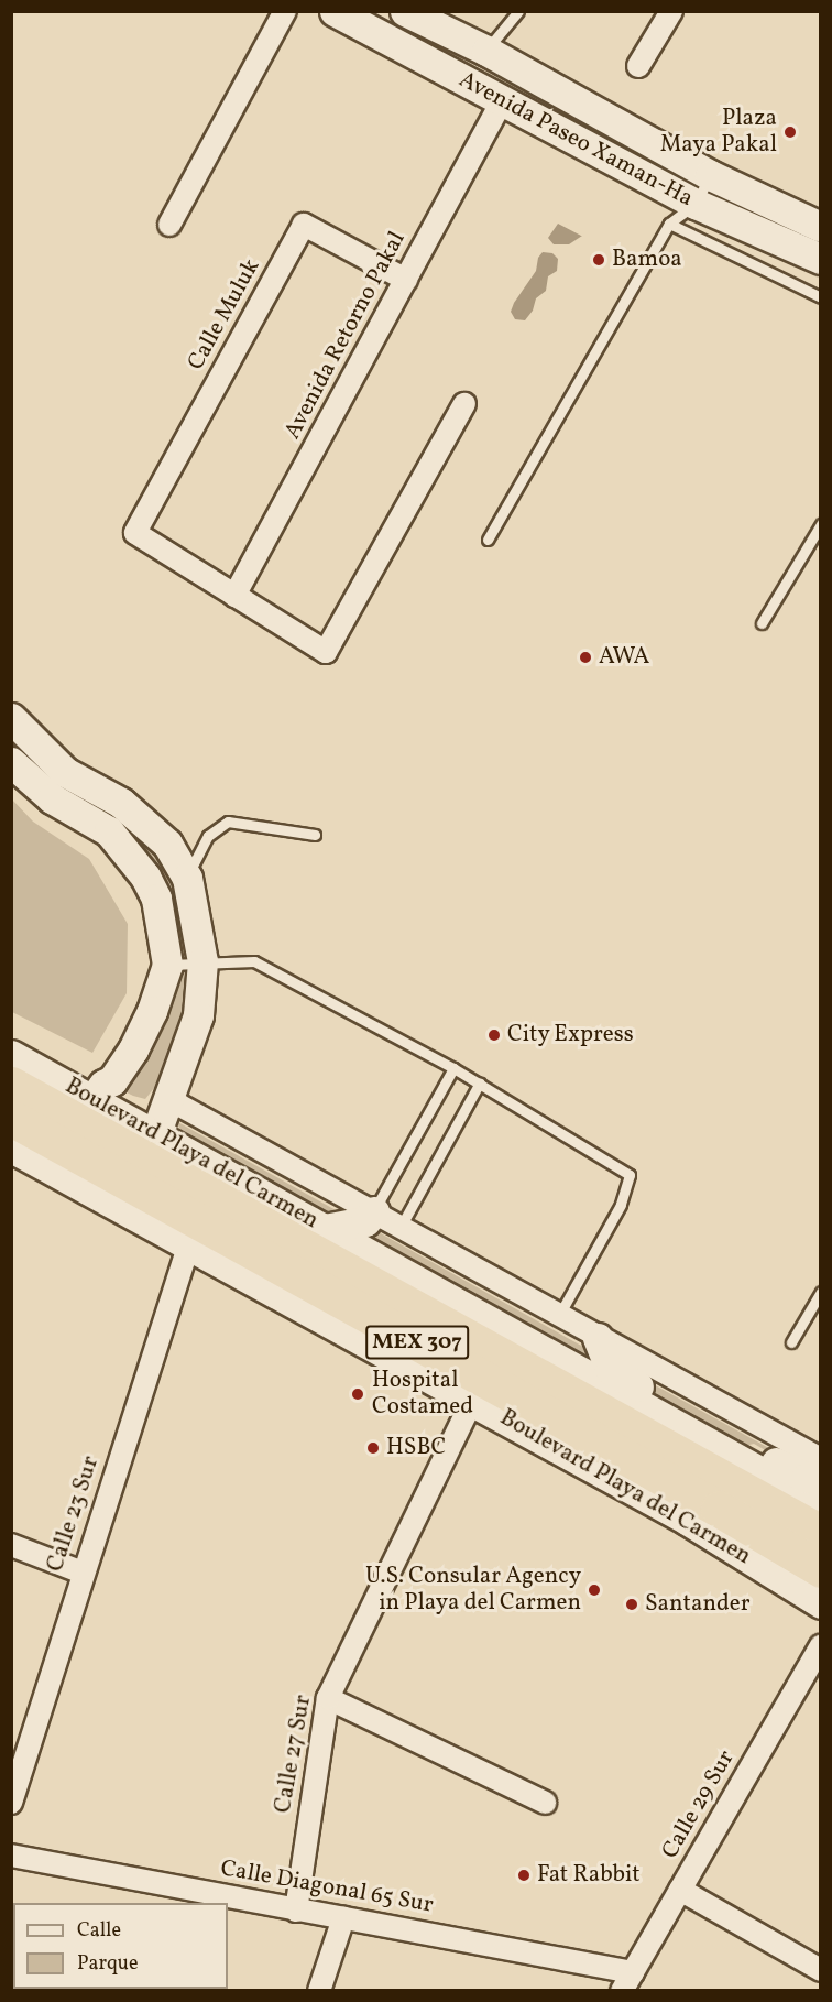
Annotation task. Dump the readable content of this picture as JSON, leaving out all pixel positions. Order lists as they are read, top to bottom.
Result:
{
  "streets": {
    "highway": ["MEX 307"],
    "main road": ["Avenida Paseo Xaman-Ha", "Boulevard Playa del Carmen"],
    "street": [
      "Calle Muluk",
      "Avenida Retorno Pakal",
      "Calle 23 Sur",
      "Calle 27 Sur",
      "Calle 29 Sur",
      "Calle Diagonal 65 Sur"
    ]
  },
  "crossings": [
    ["Avenida Paseo Xaman-Ha", "Avenida Retorno Pakal"],
    ["Calle Muluk", "Avenida Retorno Pakal"],
    ["Boulevard Playa del Carmen", "MEX 307"],
    ["Boulevard Playa del Carmen", "Calle 23 Sur"],
    ["Boulevard Playa del Carmen", "Calle 27 Sur"],
    ["Calle 27 Sur", "Calle Diagonal 65 Sur"],
    ["Calle 29 Sur", "Calle Diagonal 65 Sur"]
  ],
  "places": [
    "Plaza Maya Pakal",
    "Bamoa",
    "AWA",
    "City Express",
    "Hospital Costamed",
    "HSBC",
    "U.S. Consular Agency in Playa del Carmen",
    "Santander",
    "Fat Rabbit"
  ],
  "legend": ["Calle", "Parque"]
}
